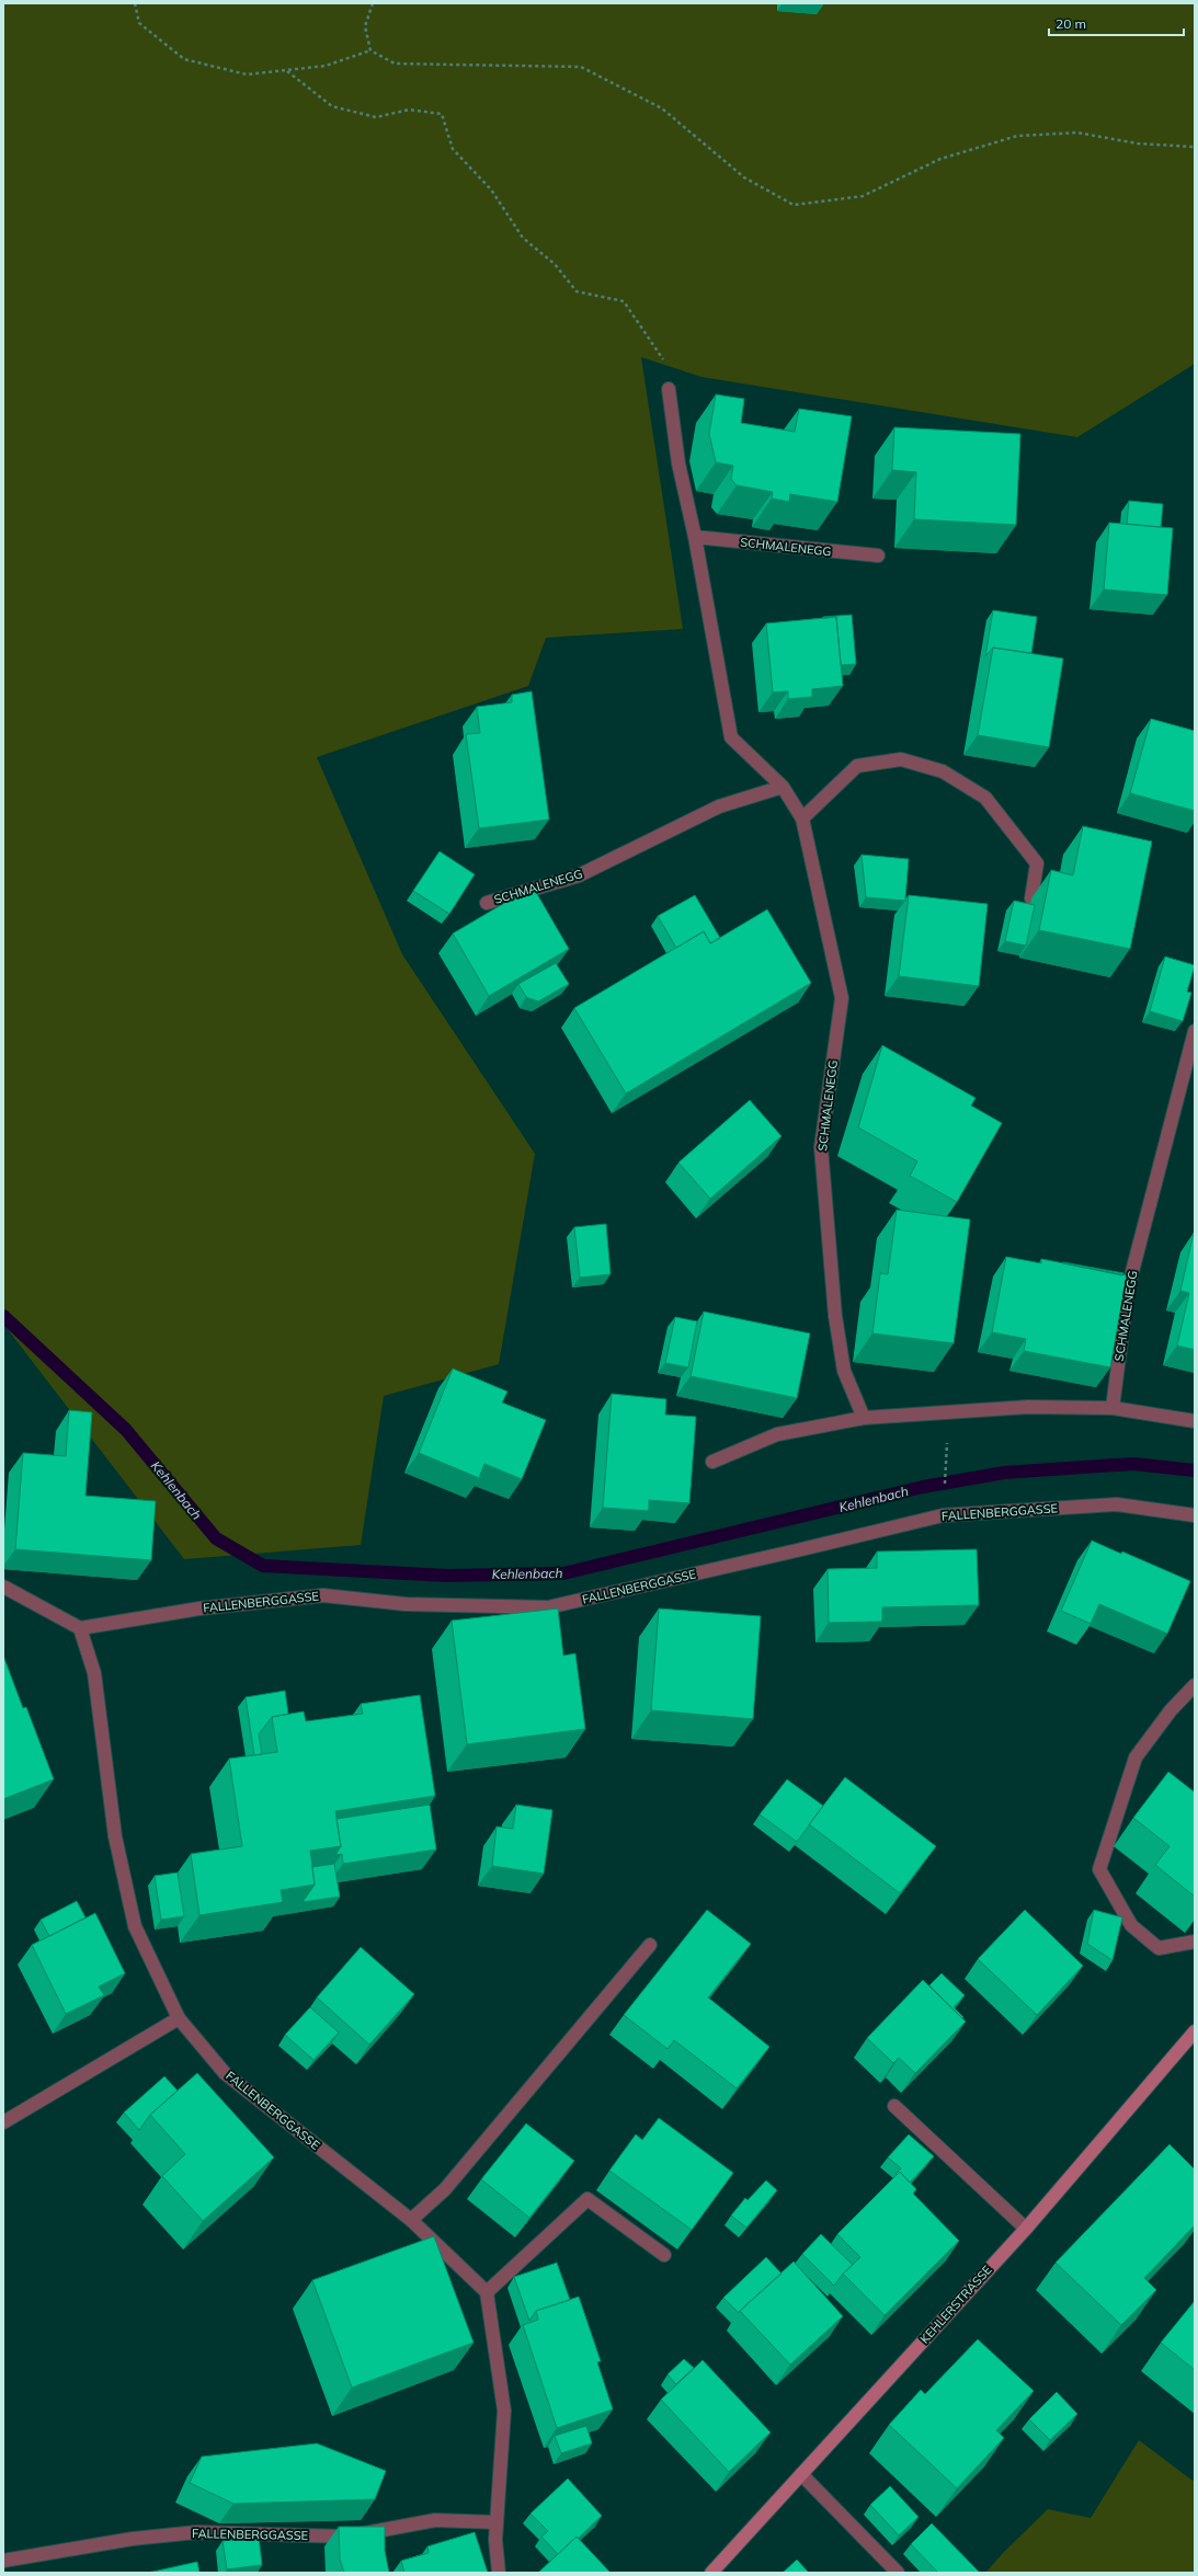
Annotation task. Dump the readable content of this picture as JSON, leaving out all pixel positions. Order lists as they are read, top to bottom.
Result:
{
  "streets": {
    "street": ["SCHMALENEGG", "FALLENBERGGASSE", "KEHLERSTRASSE"]
  },
  "water": ["Kehlenbach"],
  "scale_bar": "20 m"
}
